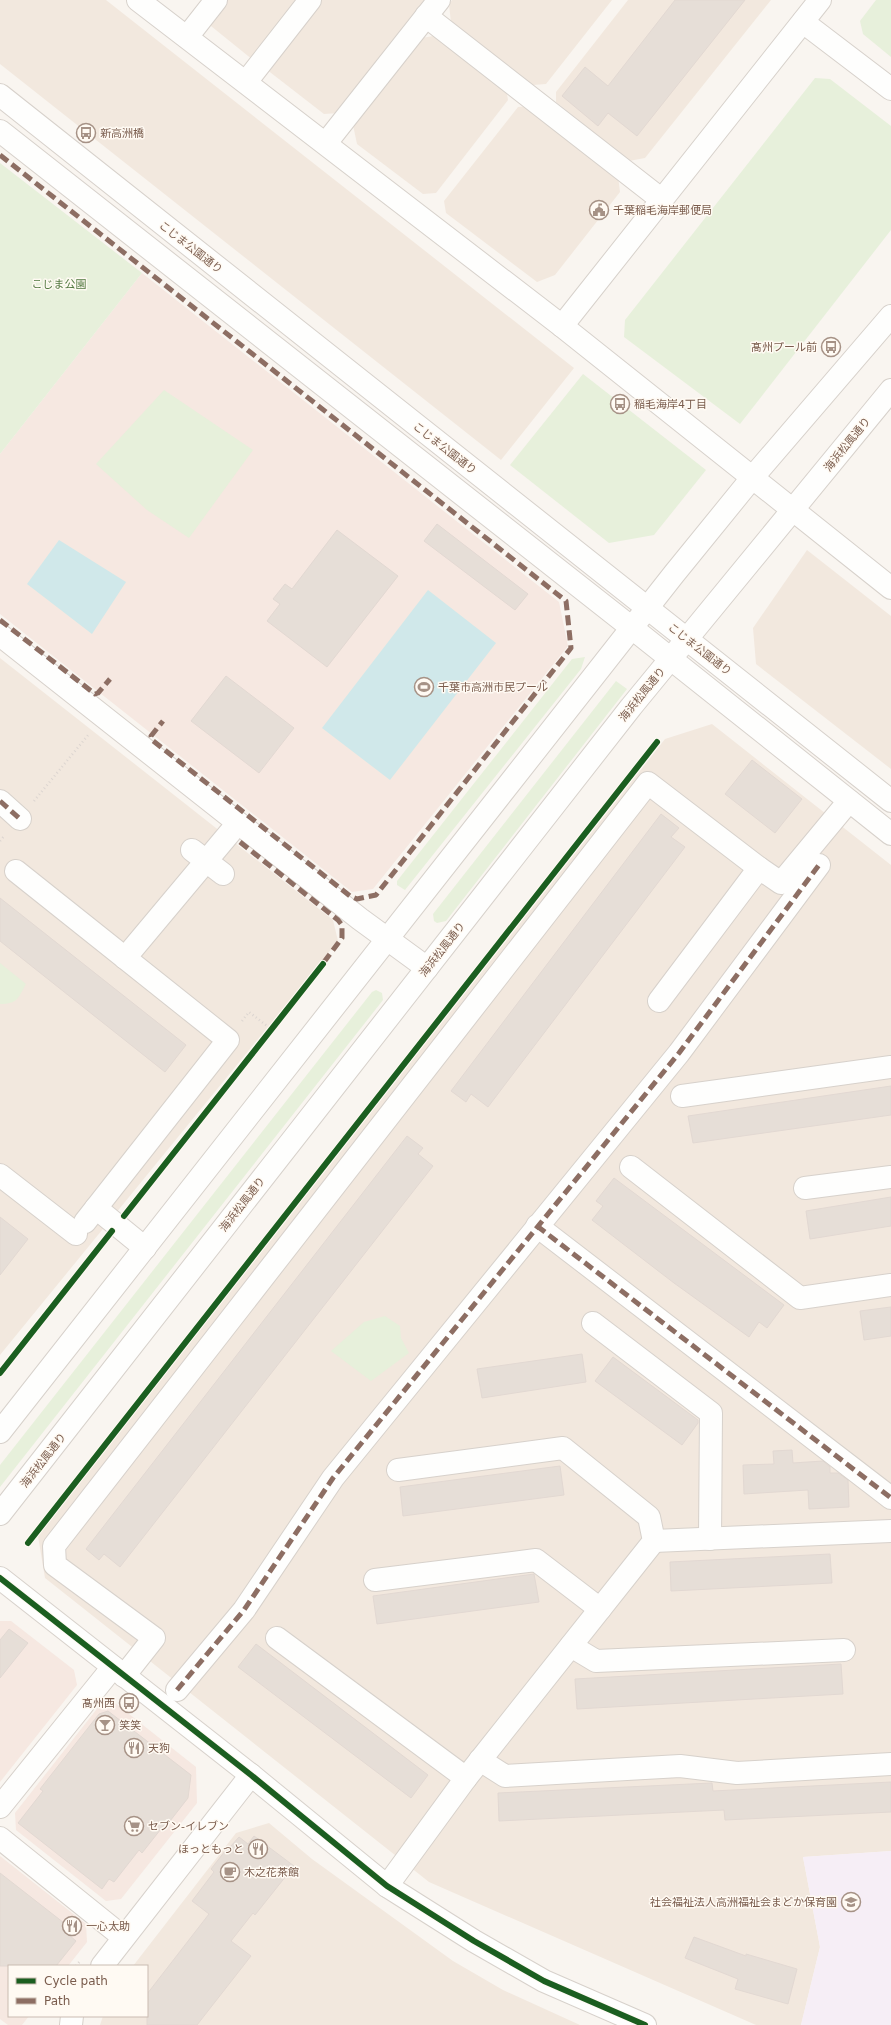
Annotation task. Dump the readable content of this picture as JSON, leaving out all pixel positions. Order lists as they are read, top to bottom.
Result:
{
  "streets": {
    "street": ["こじま公園通り", "海浜松風通り"]
  },
  "crossings": [
    ["こじま公園通り", "海浜松風通り"]
  ],
  "parks": ["こじま公園"],
  "places": {
    "bus stop": [
      "新高洲橋",
      "髙州プール前",
      "稲毛海岸4丁目",
      "髙州西"
    ],
    "public building": ["千葉稲毛海岸郵便局"],
    "sports": ["千葉市高洲市民プール"],
    "bar": ["笑笑"],
    "restaurant": ["天狗", "ほっともっと", "一心太助"],
    "supermarket": ["セブン-イレブン"],
    "cafe": ["木之花茶館"],
    "school or university": ["社会福祉法人高洲福祉会まどか保育園"]
  },
  "legend": ["Cycle path", "Path"]
}
